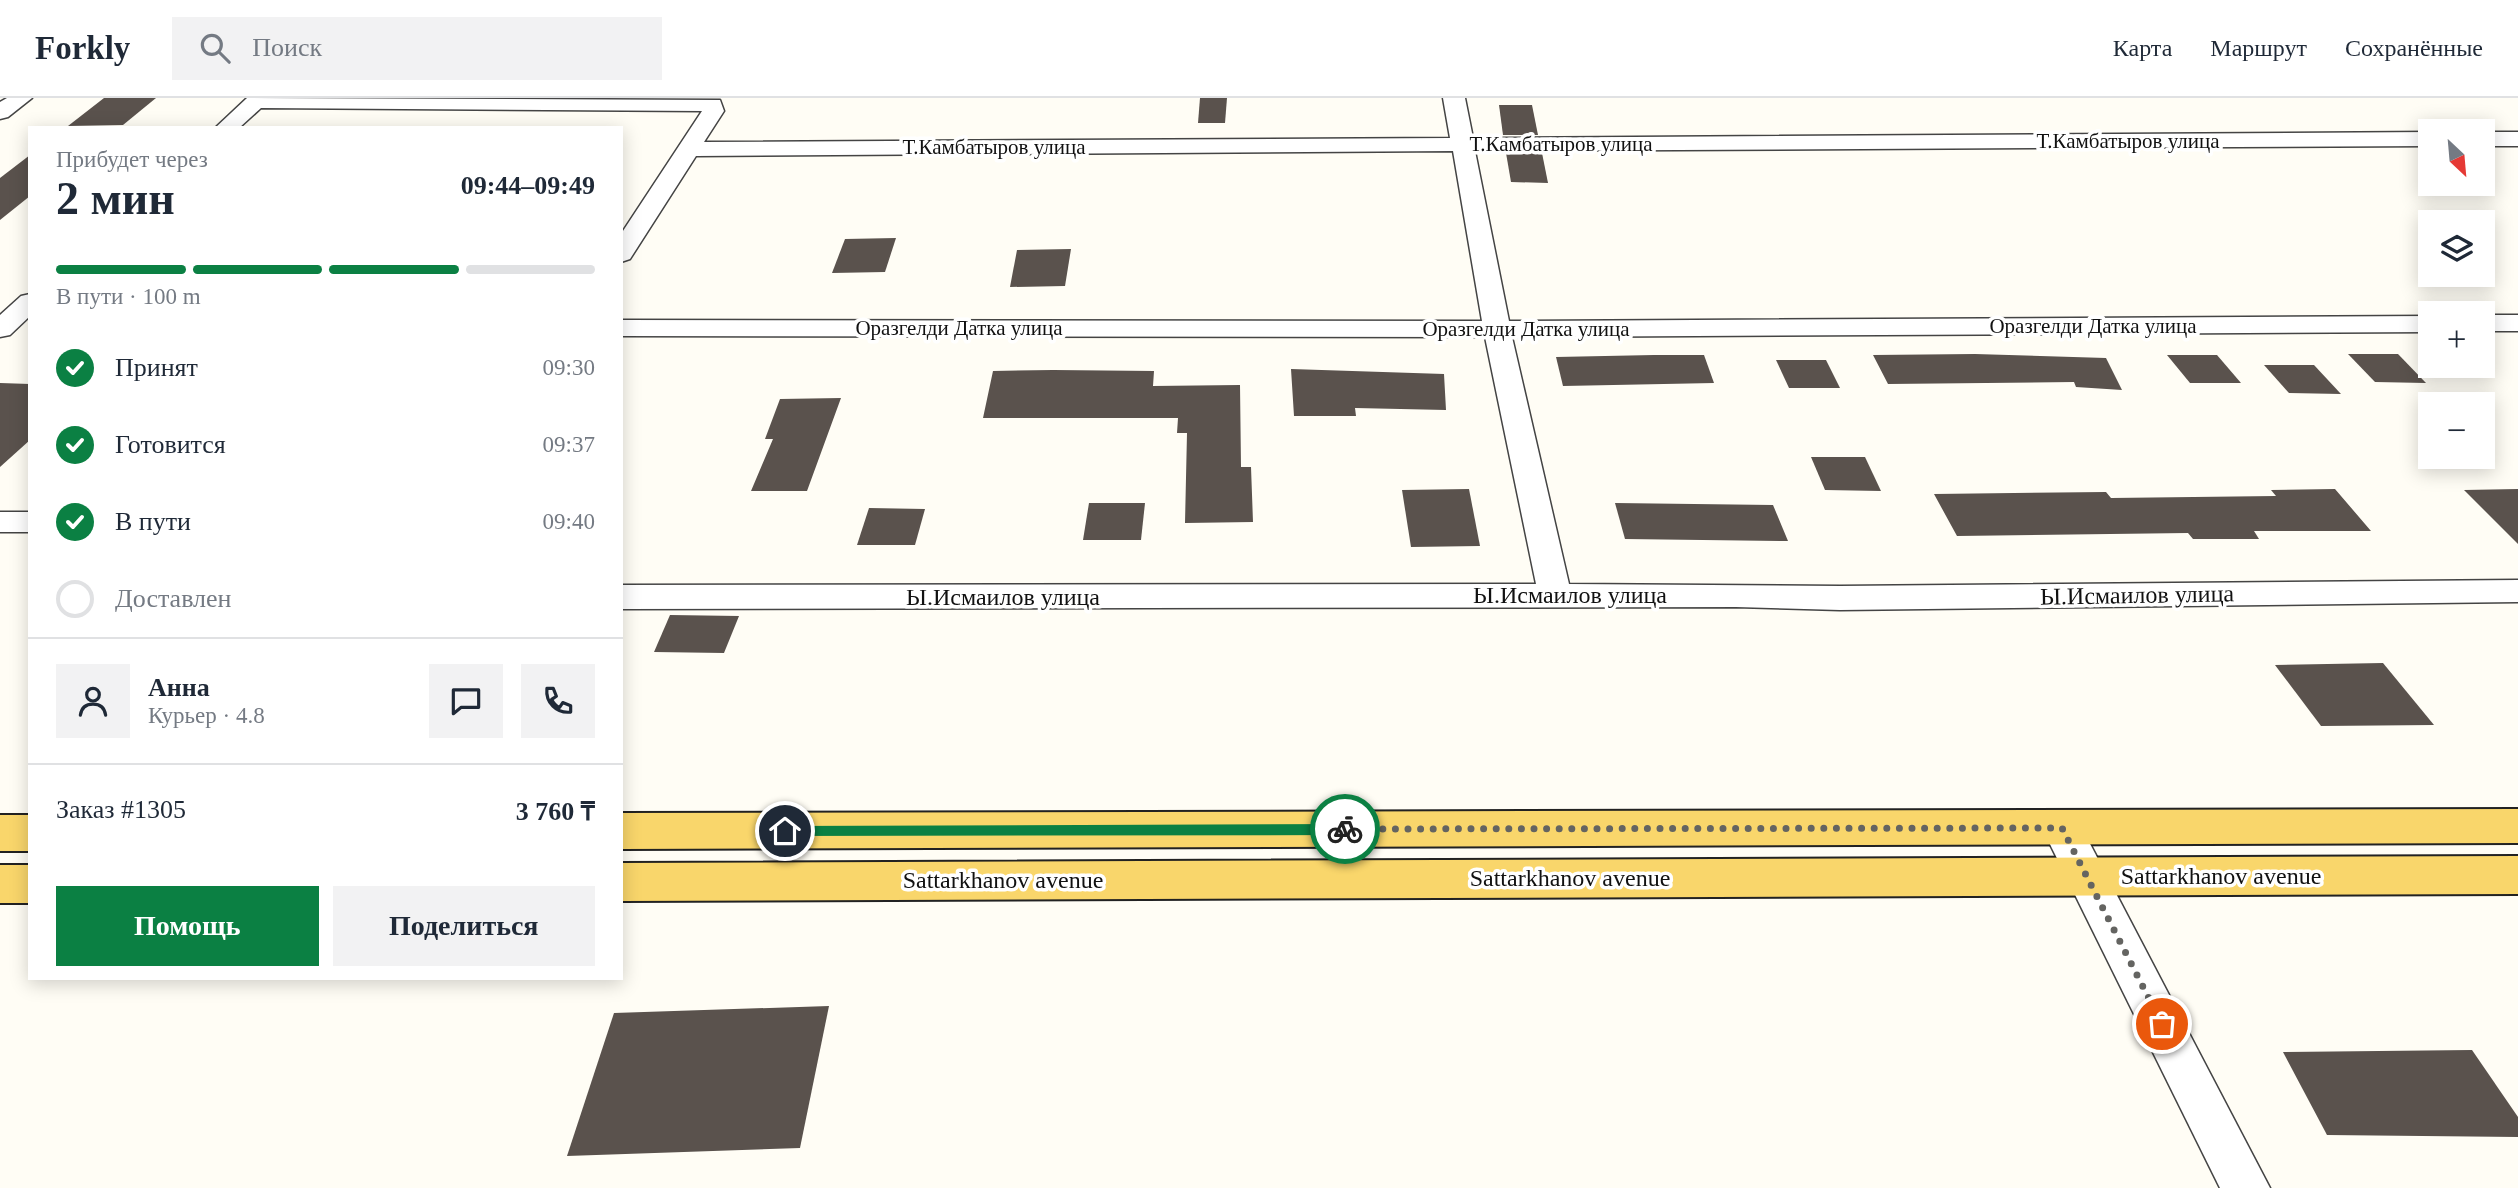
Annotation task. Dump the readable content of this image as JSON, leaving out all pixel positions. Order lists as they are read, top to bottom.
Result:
{
  "streets": {
    "main road": ["Sattarkhanov avenue"],
    "street": ["Т.Камбатыров улица", "Оразгелди Датка улица", "Ы.Исмаилов улица"]
  },
  "north": "bottom right",
  "page": {
    "header": "Forkly",
    "search": "Поиск",
    "nav": ["Карта", "Маршрут", "Сохранённые"],
    "map_buttons": ["+", "−"],
    "heading": ["2 мин", "Прибудет через", "09:44–09:49"],
    "panel": [
      "Анна",
      "Курьер · 4.8",
      "Заказ #1305",
      "3 760 ₸"
    ],
    "bar": "В пути · 100 m",
    "list": [
      ["Принят", "09:30"],
      ["Готовится", "09:37"],
      ["В пути", "09:40"],
      "Доставлен"
    ],
    "buttons": ["Помощь", "Поделиться"]
  }
}
